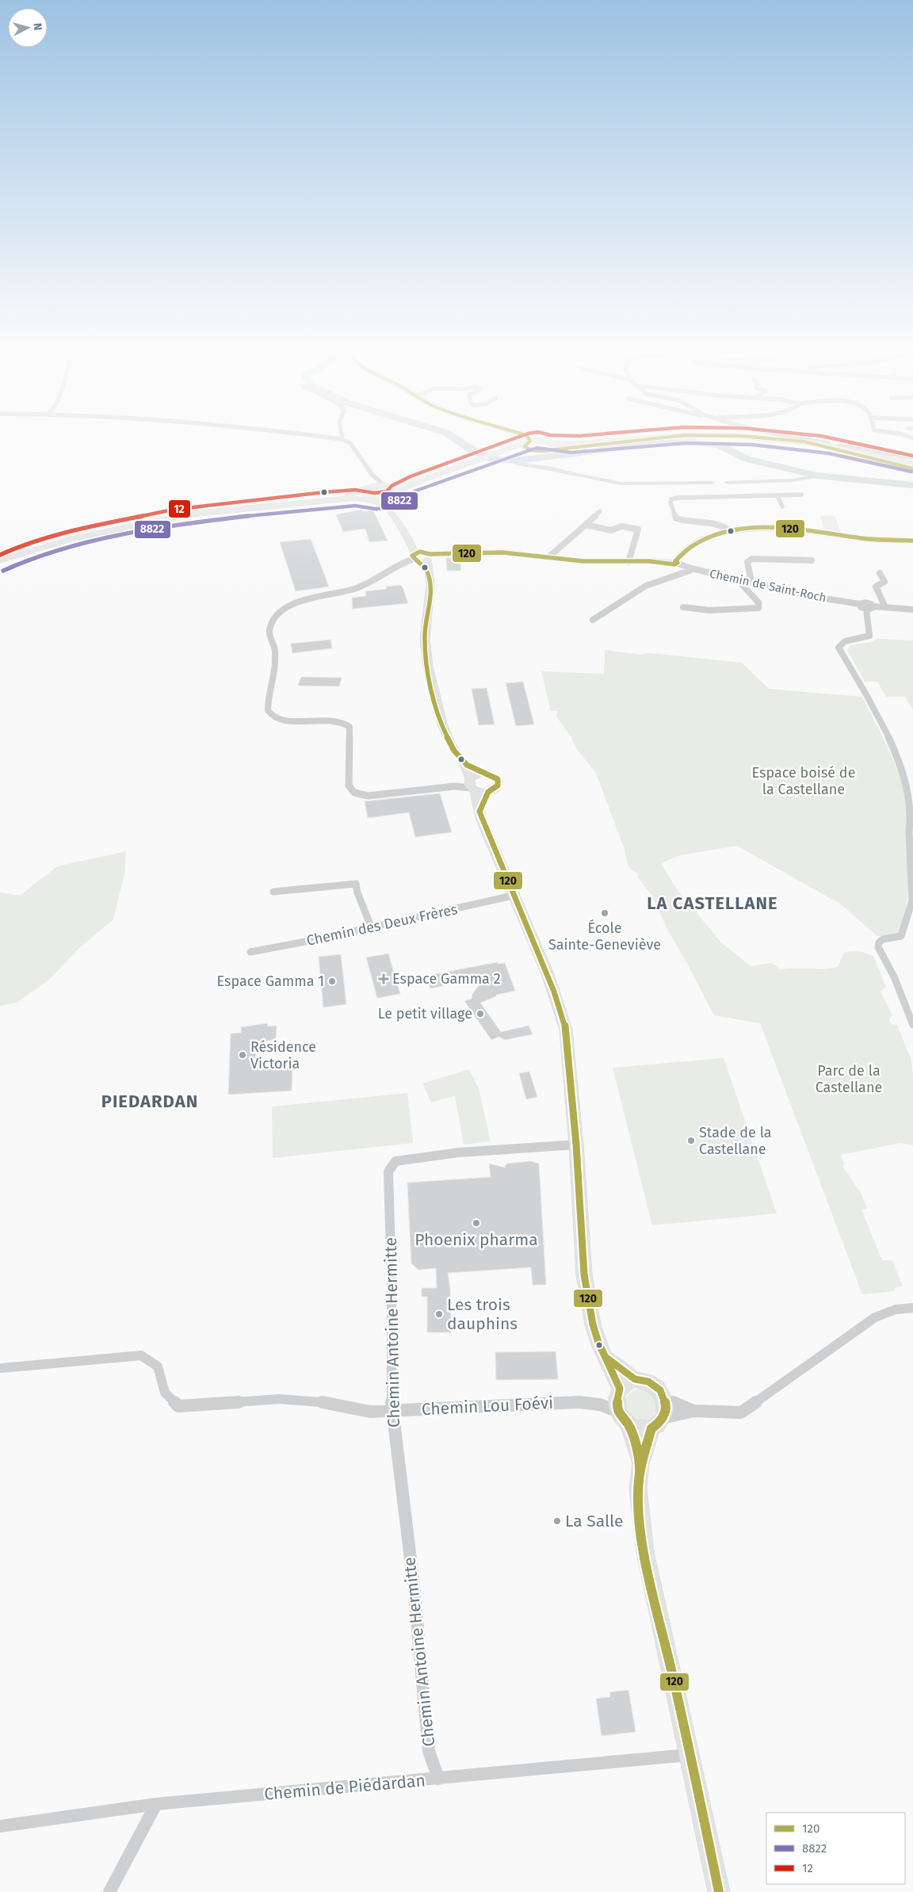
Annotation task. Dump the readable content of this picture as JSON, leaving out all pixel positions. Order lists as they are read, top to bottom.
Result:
{
  "streets": {
    "street": [
      "Chemin de Saint-Roch",
      "Chemin des Deux Frères",
      "Chemin Antoine Hermitte",
      "Chemin Lou Foévi",
      "Chemin de Piédardan"
    ]
  },
  "crossings": [
    ["Chemin Antoine Hermitte", "Chemin Lou Foévi"],
    ["Chemin Antoine Hermitte", "Chemin de Piédardan"]
  ],
  "districts": ["LA CASTELLANE", "PIEDARDAN"],
  "parks": ["Espace boisé de la Castellane", "Parc de la Castellane"],
  "places": {
    "other": [
      "École Sainte-Geneviève",
      "Espace Gamma 1",
      "Le petit village",
      "Résidence Victoria",
      "Stade de la Castellane",
      "Phoenix pharma",
      "Les trois dauphins",
      "La Salle"
    ],
    "health": ["Espace Gamma 2"]
  },
  "lines": ["transit line 120", "transit line 12", "transit line 8822"],
  "legend": ["120", "8822", "12"],
  "north": "right"
}
